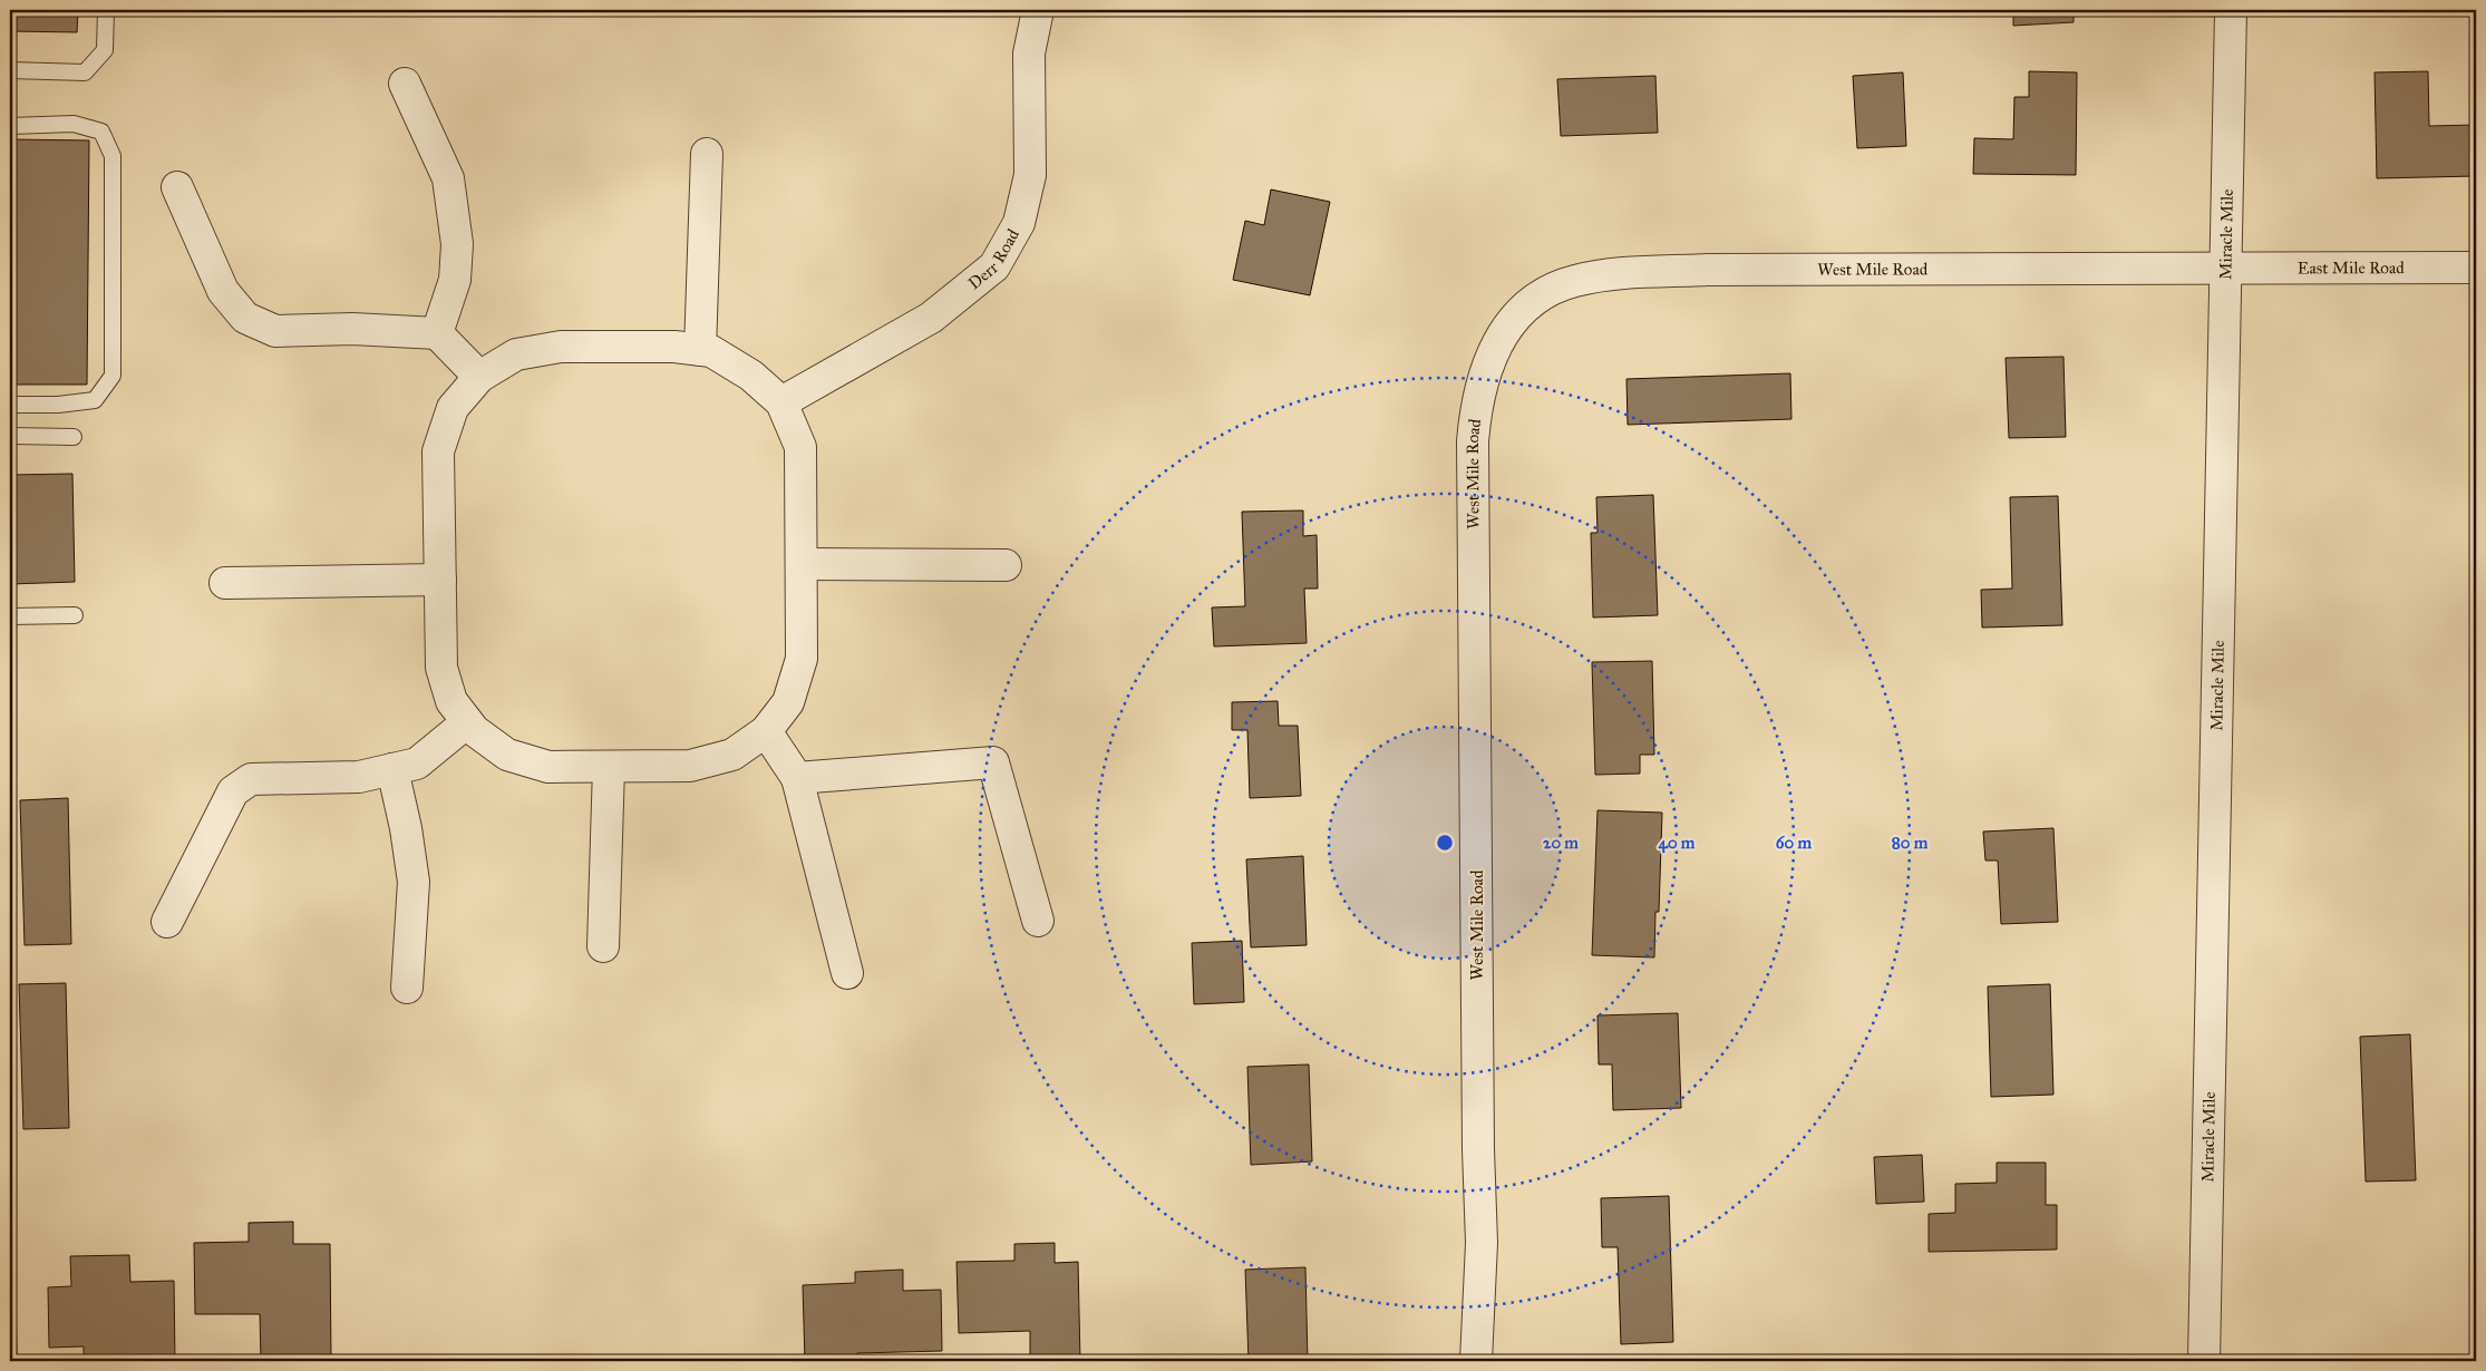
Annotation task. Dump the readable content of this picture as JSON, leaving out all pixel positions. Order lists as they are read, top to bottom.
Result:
{
  "streets": {
    "street": [
      "Miracle Mile",
      "Derr Road",
      "East Mile Road",
      "West Mile Road"
    ]
  },
  "crossings": [
    ["Miracle Mile", "East Mile Road"],
    ["Miracle Mile", "West Mile Road"],
    ["East Mile Road", "West Mile Road"]
  ],
  "rings": [
    "20 m",
    "40 m",
    "60 m",
    "80 m"
  ]
}
